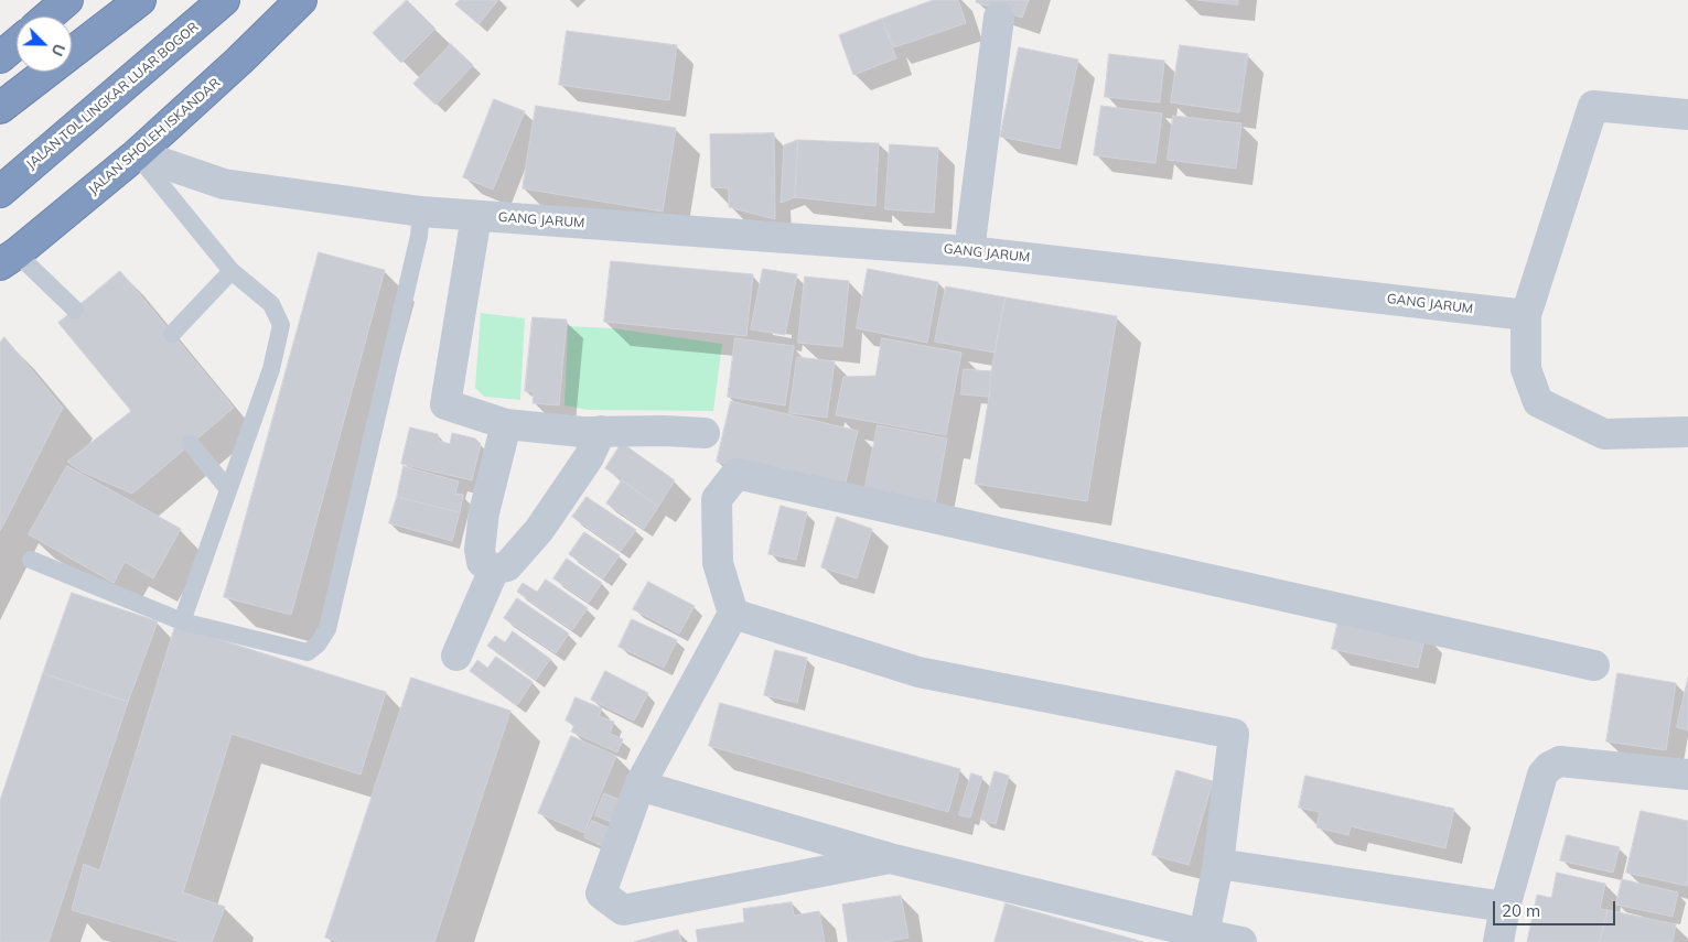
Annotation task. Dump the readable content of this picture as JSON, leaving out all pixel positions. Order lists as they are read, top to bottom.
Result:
{
  "streets": {
    "highway": ["JALAN TOL LINGKAR LUAR BOGOR", "JALAN SHOLEH ISKANDAR"],
    "street": ["GANG JARUM"]
  },
  "crossings": [
    ["JALAN SHOLEH ISKANDAR", "GANG JARUM"]
  ],
  "scale_bar": "20 m",
  "north": "bottom right"
}
